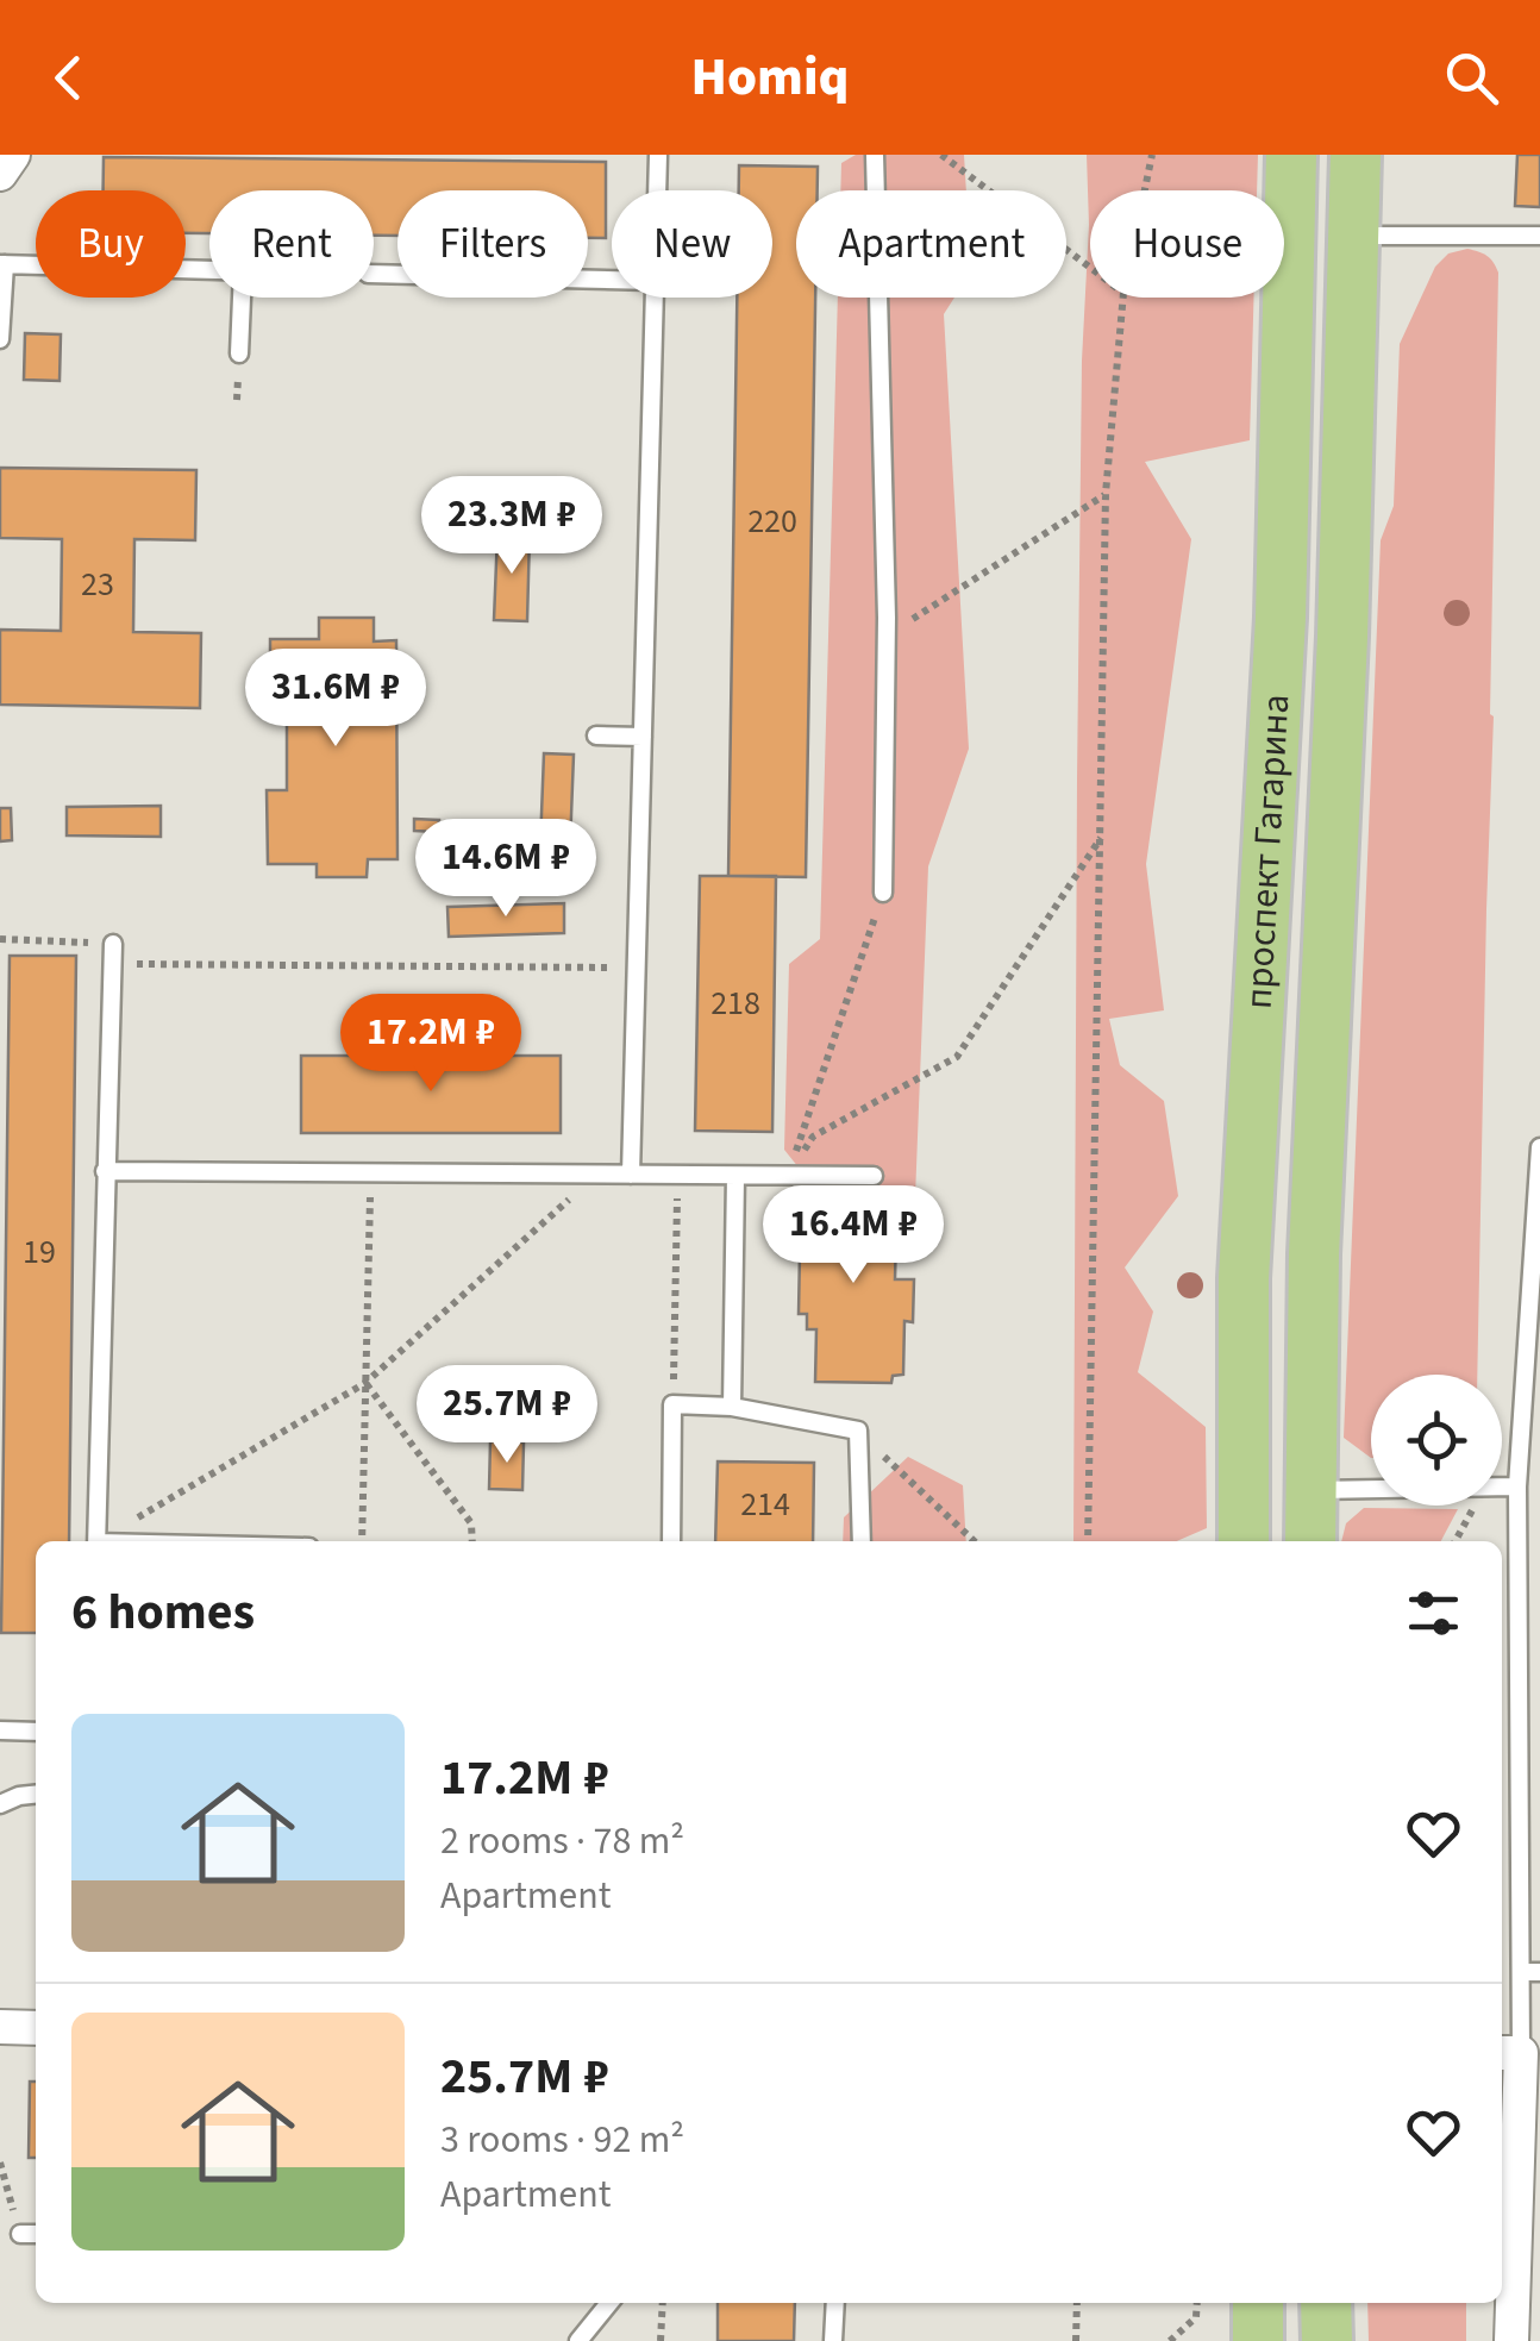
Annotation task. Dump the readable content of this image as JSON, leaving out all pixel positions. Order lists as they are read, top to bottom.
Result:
{
  "streets": {
    "main road": ["проспект Гагарина"]
  },
  "house_numbers": [
    "220",
    "23",
    "218",
    "19",
    "214"
  ],
  "page": {
    "header": "Homiq",
    "chip": [
      "Buy",
      "Rent",
      "Filters",
      "New",
      "Apartment",
      "House"
    ],
    "price": [
      "23.3M ₽",
      "31.6M ₽",
      "14.6M ₽",
      "17.2M ₽",
      "16.4M ₽",
      "25.7M ₽"
    ],
    "heading": "6 homes",
    "list": [
      {
        "name": "17.2M ₽",
        "note": "2 rooms · 78 m² · Apartment"
      },
      {
        "name": "25.7M ₽",
        "note": "3 rooms · 92 m² · Apartment"
      }
    ]
  }
}
